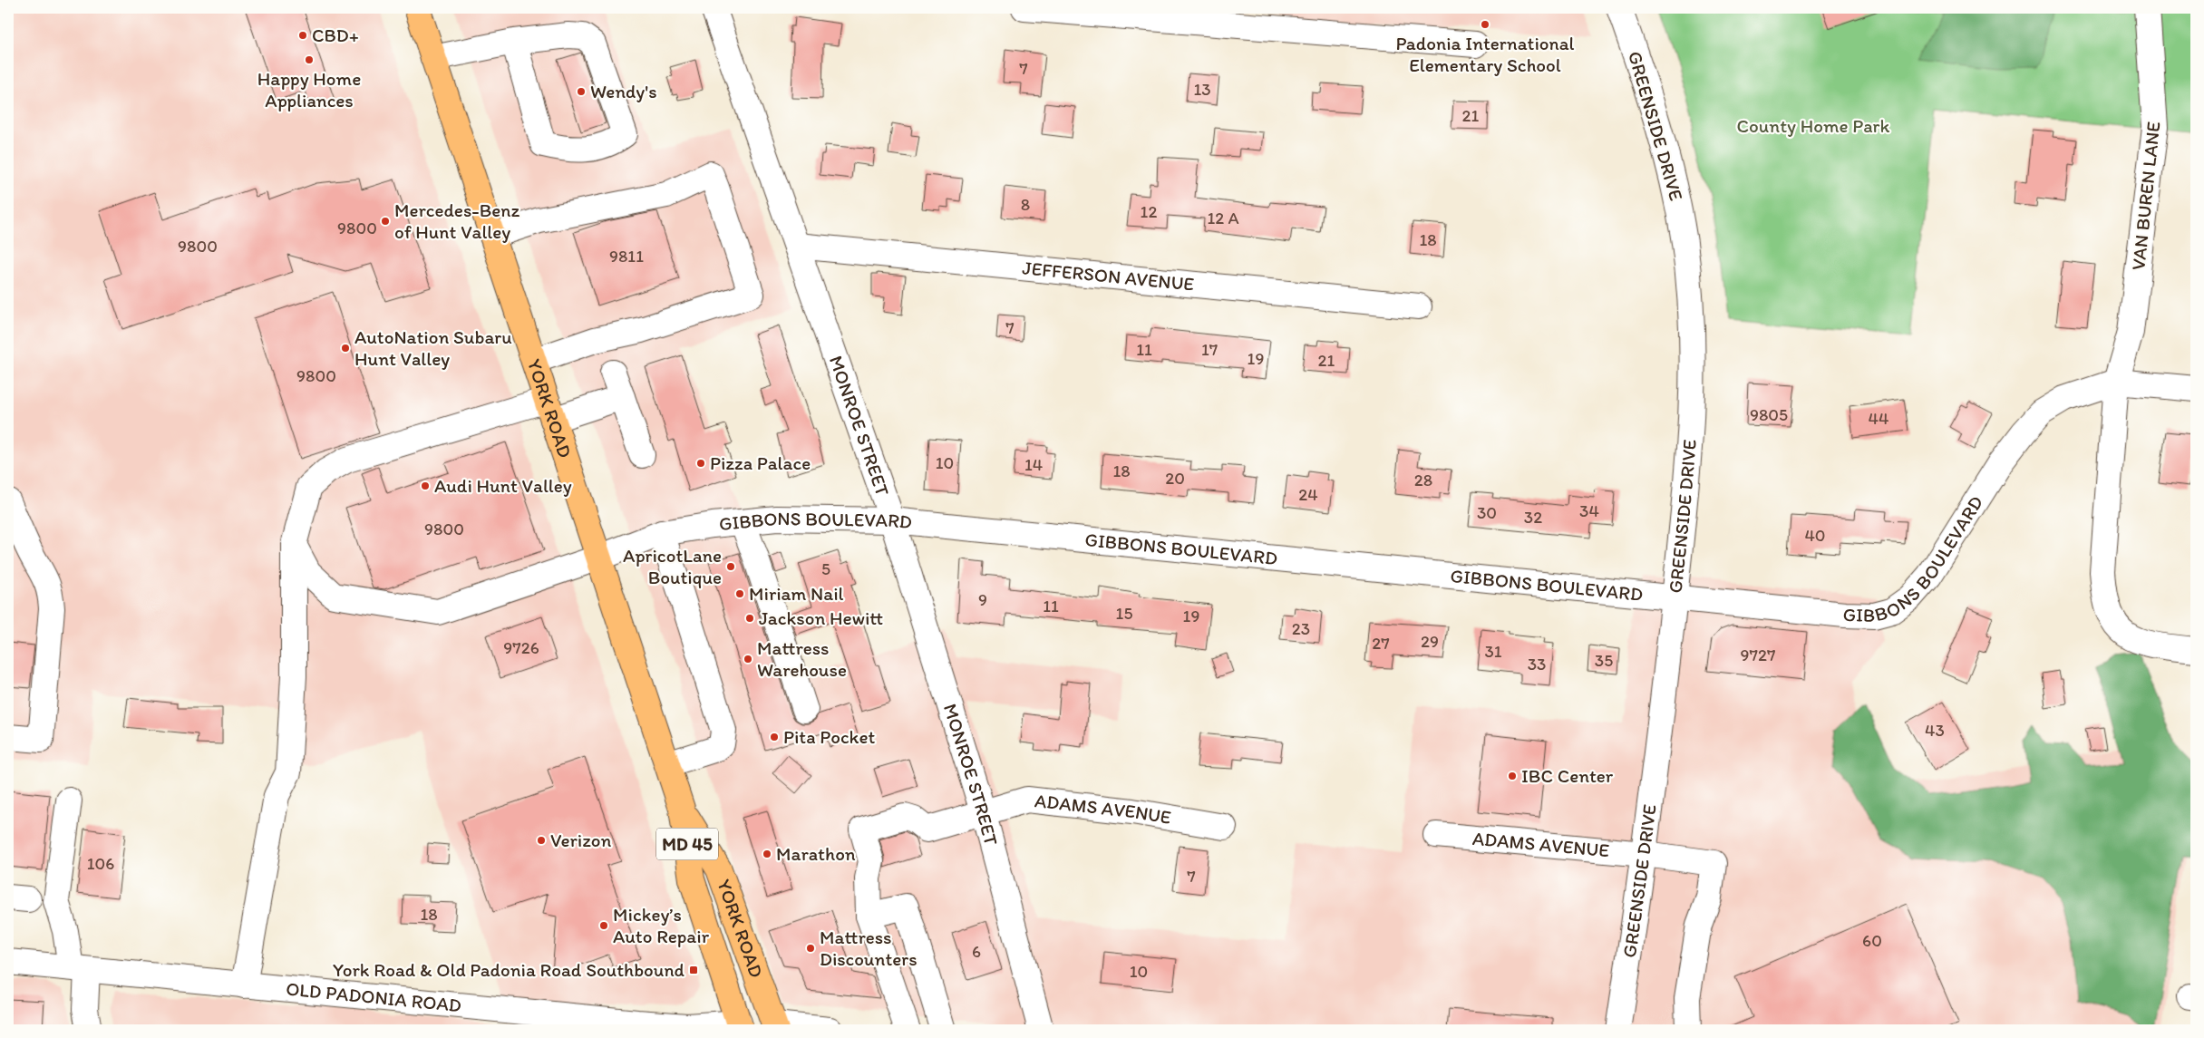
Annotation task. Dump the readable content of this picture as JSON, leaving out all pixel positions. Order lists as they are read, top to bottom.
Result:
{
  "streets": {
    "main road": ["YORK ROAD", "MD 45"],
    "street": [
      "GREENSIDE DRIVE",
      "VAN BUREN LANE",
      "JEFFERSON AVENUE",
      "MONROE STREET",
      "GIBBONS BOULEVARD",
      "ADAMS AVENUE",
      "OLD PADONIA ROAD"
    ]
  },
  "crossings": [
    ["GREENSIDE DRIVE", "GIBBONS BOULEVARD"],
    ["GREENSIDE DRIVE", "ADAMS AVENUE"],
    ["VAN BUREN LANE", "GIBBONS BOULEVARD"],
    ["JEFFERSON AVENUE", "MONROE STREET"],
    ["YORK ROAD", "GIBBONS BOULEVARD"],
    ["YORK ROAD", "OLD PADONIA ROAD"],
    ["MONROE STREET", "GIBBONS BOULEVARD"],
    ["MONROE STREET", "ADAMS AVENUE"]
  ],
  "parks": ["County Home Park"],
  "places": {
    "other": [
      "Padonia International Elementary School",
      "CBD+",
      "Happy Home Appliances",
      "Wendy's",
      "Mercedes-Benz of Hunt Valley",
      "AutoNation Subaru Hunt Valley",
      "Pizza Palace",
      "Audi Hunt Valley",
      "ApricotLane Boutique",
      "Miriam Nail",
      "Jackson Hewitt",
      "Mattress Warehouse",
      "Pita Pocket",
      "IBC Center",
      "Verizon",
      "Marathon",
      "Mickey’s Auto Repair",
      "Mattress Discounters"
    ],
    "transit": ["York Road & Old Padonia Road Southbound"]
  },
  "house_numbers": [
    "7",
    "13",
    "21",
    "8",
    "12",
    "12 A",
    "9800",
    "18",
    "9800",
    "9811",
    "7",
    "11",
    "17",
    "19",
    "21",
    "9800",
    "9805",
    "44",
    "10",
    "14",
    "18",
    "20",
    "28",
    "24",
    "34",
    "30",
    "32",
    "9800",
    "40",
    "5",
    "9",
    "11",
    "15",
    "19",
    "23",
    "29",
    "27",
    "9726",
    "31",
    "9727",
    "35",
    "33",
    "43",
    "106",
    "7",
    "18",
    "60",
    "6",
    "10"
  ]
}
